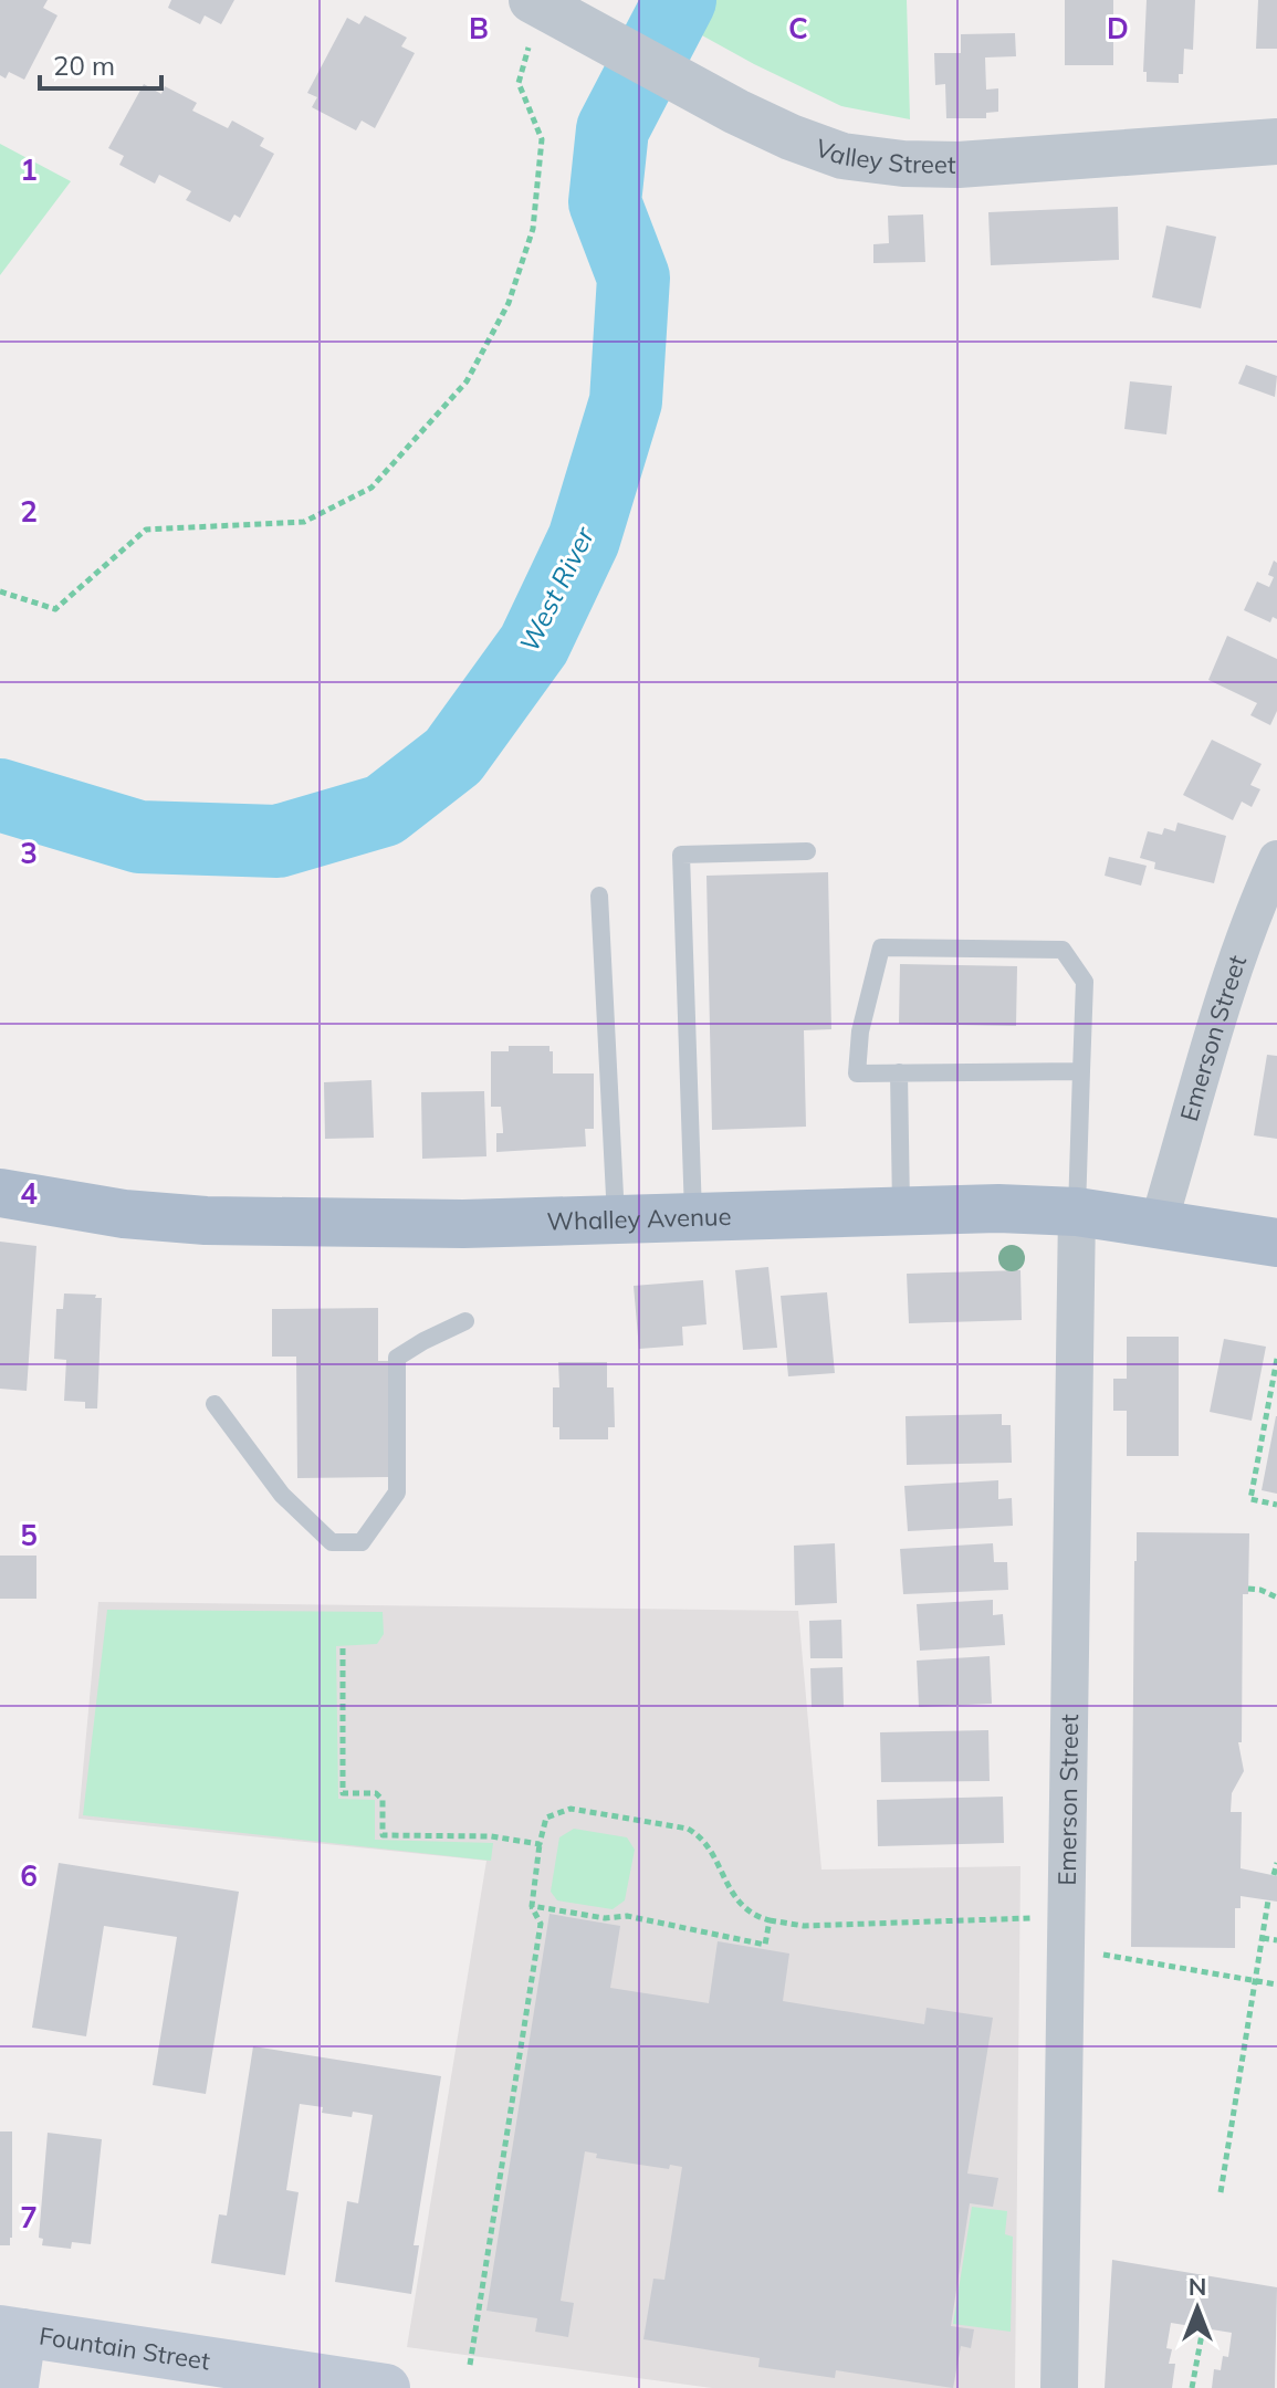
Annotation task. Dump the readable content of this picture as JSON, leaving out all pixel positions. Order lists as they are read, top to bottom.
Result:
{
  "streets": {
    "main road": ["Whalley Avenue", "Fountain Street"],
    "street": ["Valley Street", "Emerson Street"]
  },
  "crossings": [
    ["Emerson Street", "Whalley Avenue"]
  ],
  "water": ["West River"],
  "scale_bar": "20 m",
  "north": "top",
  "grid": {
    "columns": ["B", "C", "D"],
    "rows": [
      "1",
      "2",
      "3",
      "4",
      "5",
      "6",
      "7"
    ]
  }
}
